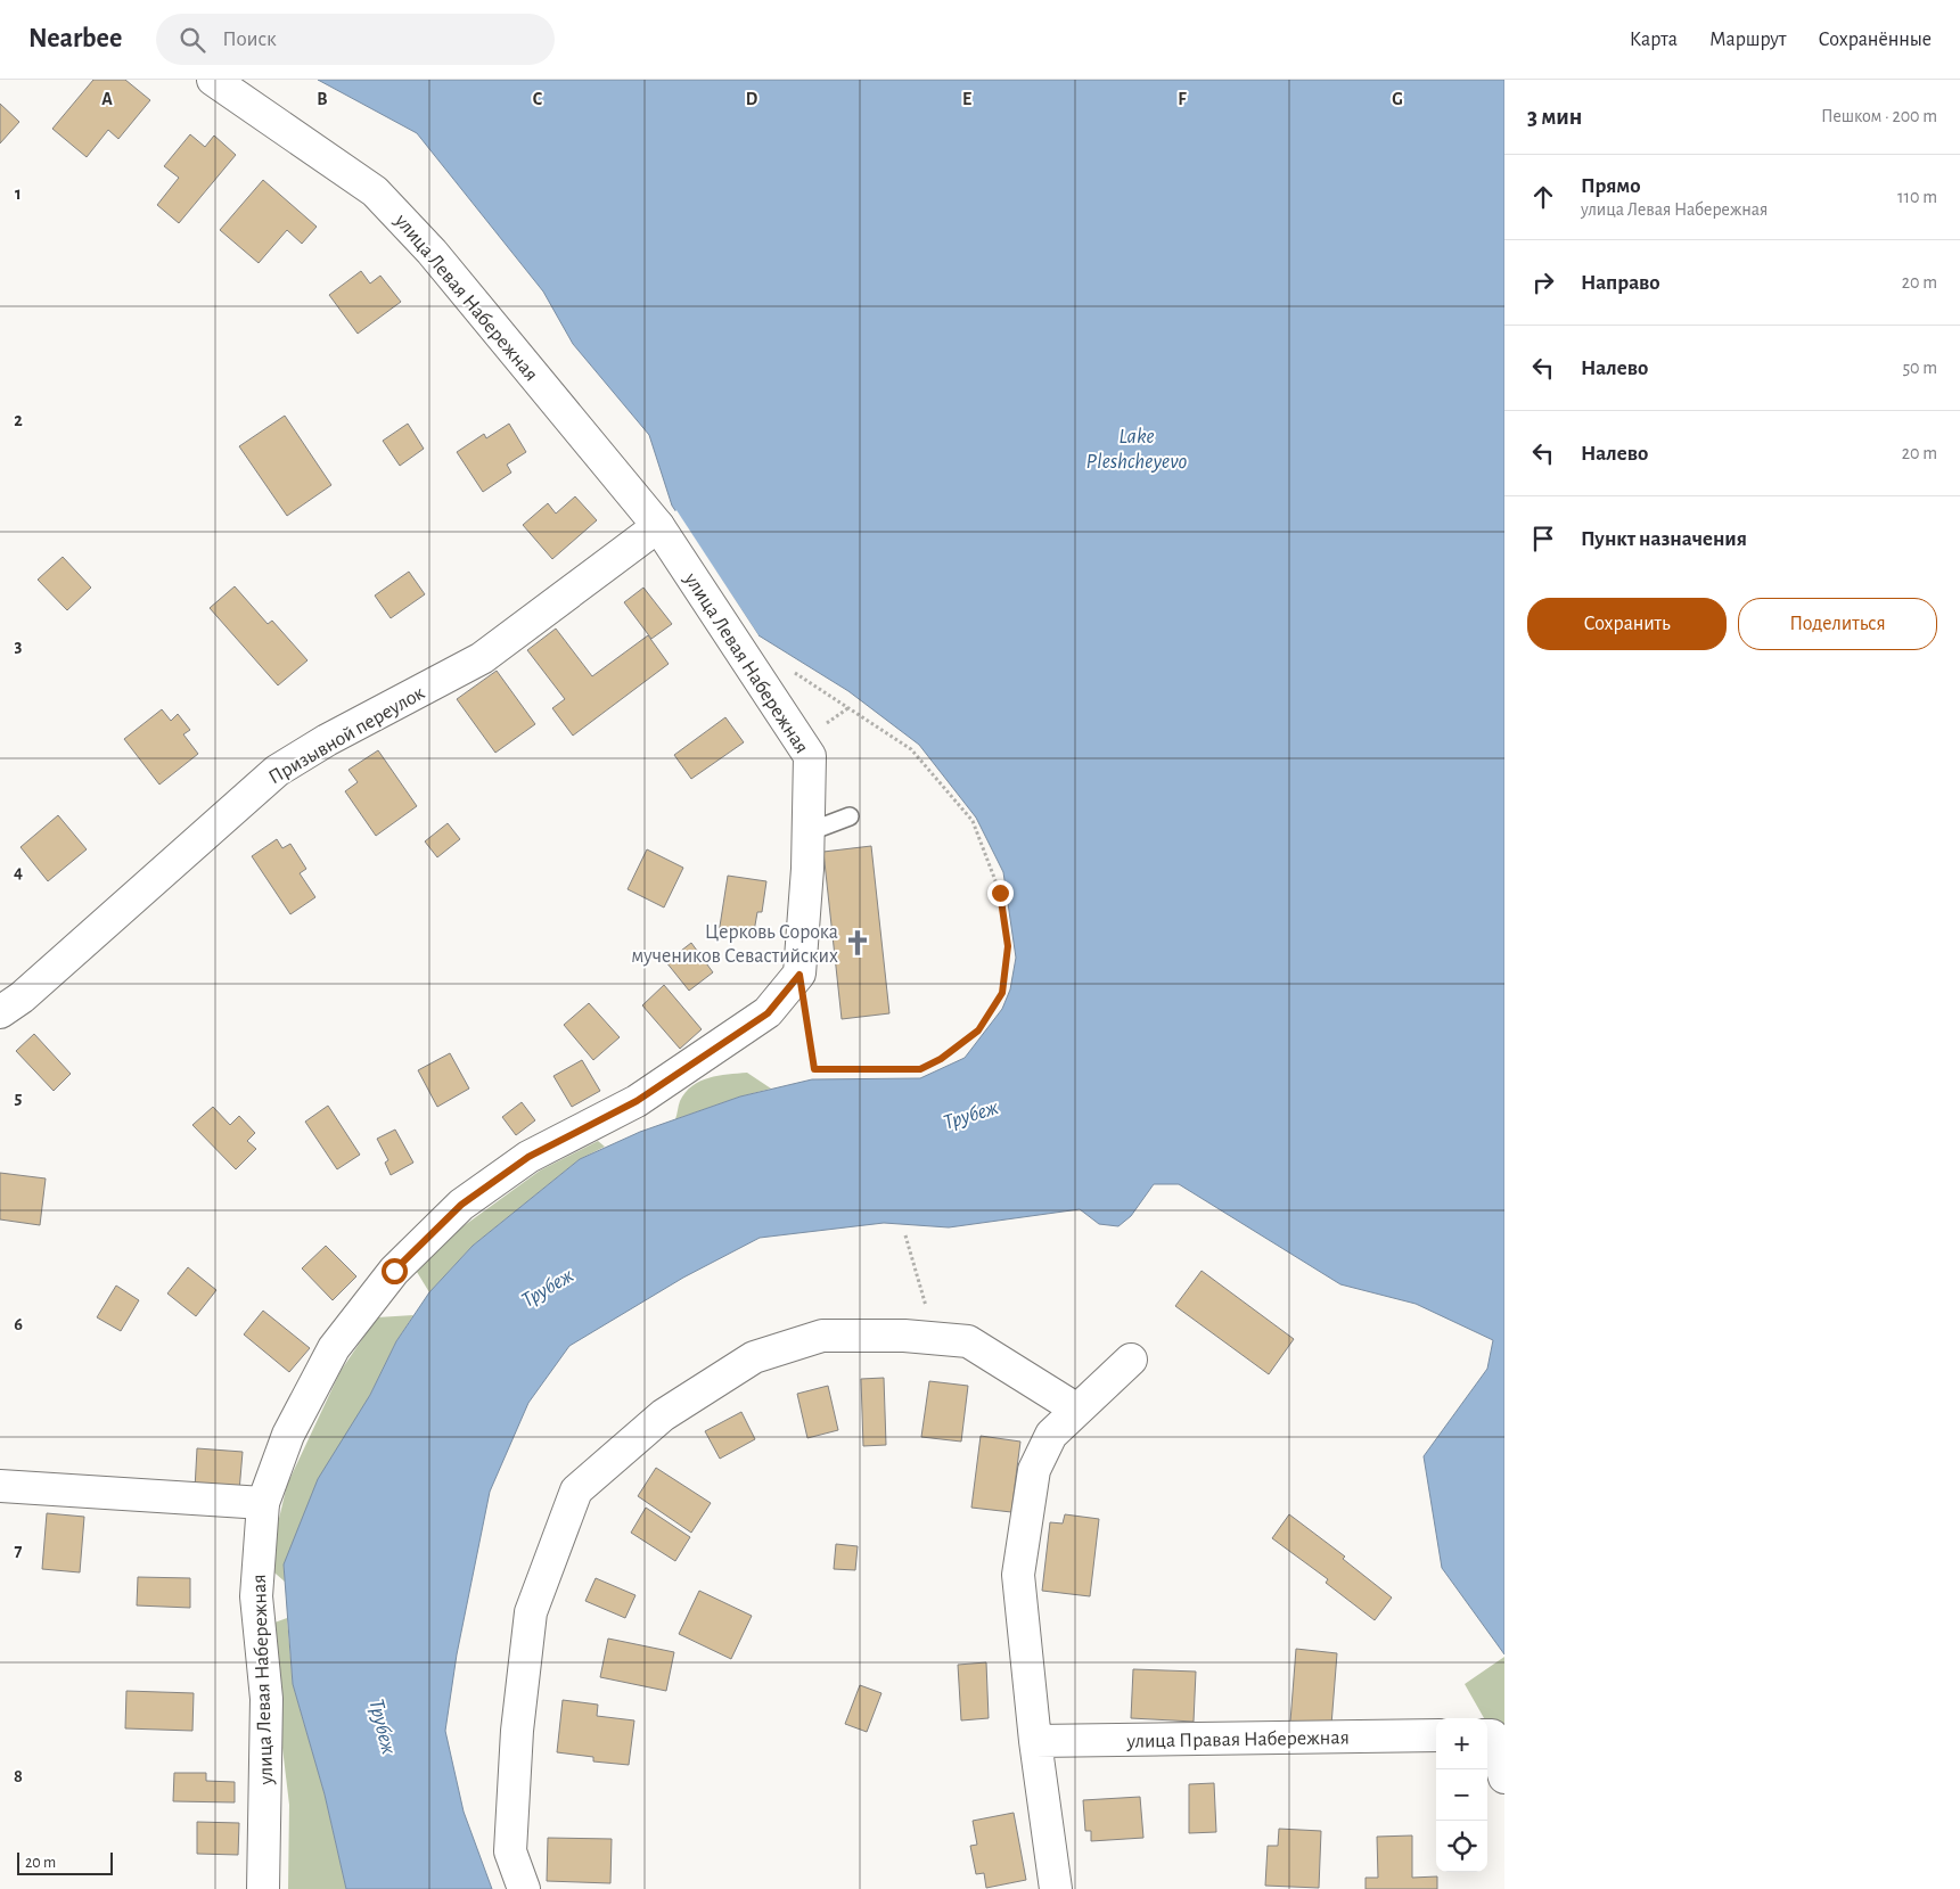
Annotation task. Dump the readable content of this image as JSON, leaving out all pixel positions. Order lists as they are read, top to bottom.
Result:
{
  "streets": {
    "street": ["улица Левая Набережная", "Призывной переулок", "улица Правая Набережная"]
  },
  "crossings": [
    ["улица Левая Набережная", "Призывной переулок"]
  ],
  "water": ["Lake Pleshcheyevo", "Трубеж"],
  "places": {
    "church": ["Церковь Сорока мучеников Севастийских"]
  },
  "scale_bar": "20 m",
  "page": {
    "header": "Nearbee",
    "search": "Поиск",
    "nav": ["Карта", "Маршрут", "Сохранённые"],
    "heading": ["3 мин", "Пешком · 200 m"],
    "list": [
      ["Прямо", "улица Левая Набережная", "110 m"],
      ["Направо", "20 m"],
      ["Налево", "50 m"],
      ["Налево", "20 m"],
      "Пункт назначения"
    ],
    "buttons": ["Сохранить", "Поделиться"],
    "map_buttons": ["+", "−"],
    "scale": "20 m"
  },
  "grid": {
    "columns": [
      "A",
      "B",
      "C",
      "D",
      "E",
      "F",
      "G"
    ],
    "rows": [
      "1",
      "2",
      "3",
      "4",
      "5",
      "6",
      "7",
      "8"
    ]
  }
}
